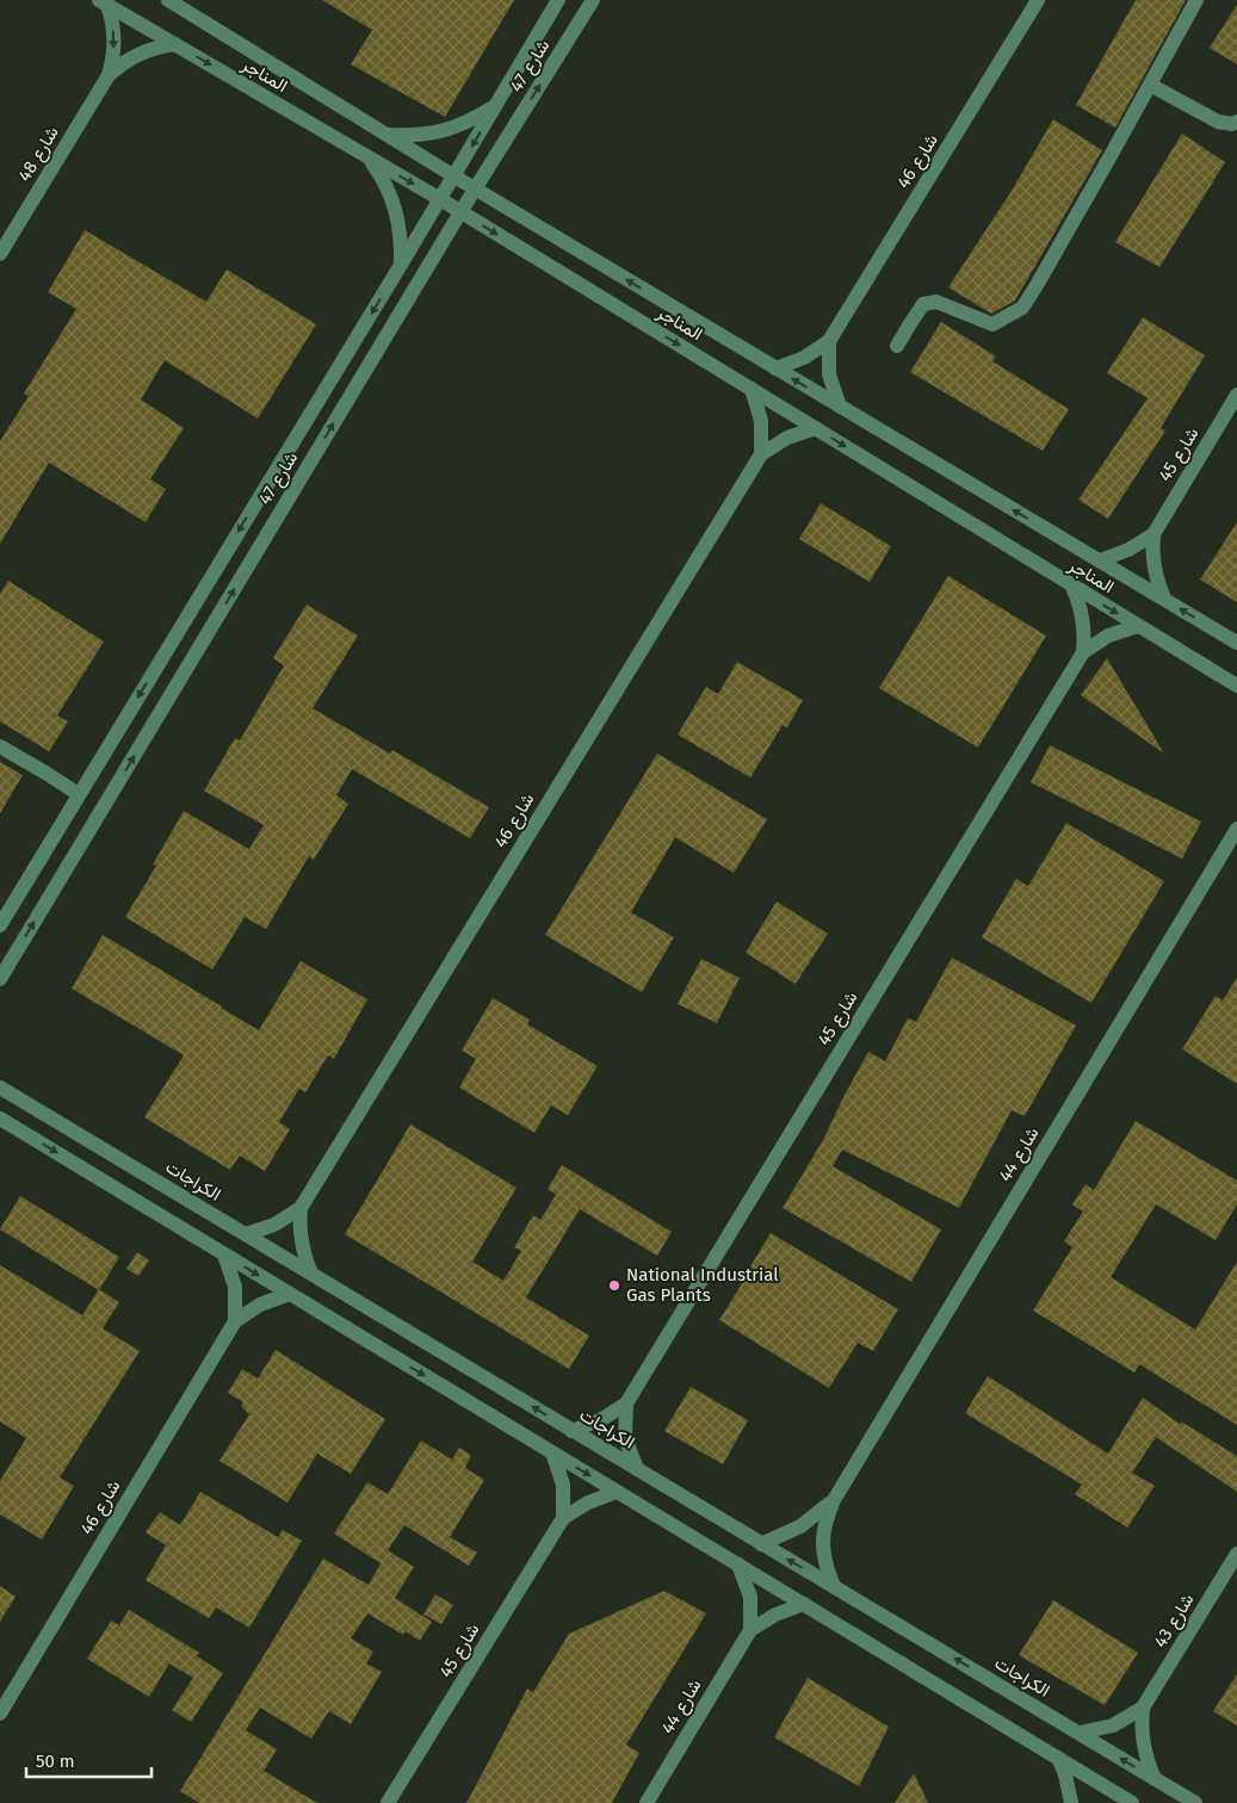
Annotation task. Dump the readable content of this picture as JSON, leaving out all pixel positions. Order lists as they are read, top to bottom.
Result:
{
  "streets": {
    "street": [
      "شارع 47",
      "المناجر",
      "شارع 48",
      "شارع 46",
      "شارع 45",
      "شارع 44",
      "الكراجات",
      "شارع 43"
    ]
  },
  "crossings": [
    ["شارع 47", "المناجر"],
    ["المناجر", "شارع 48"],
    ["المناجر", "شارع 46"],
    ["المناجر", "شارع 45"],
    ["شارع 46", "الكراجات"],
    ["شارع 45", "الكراجات"],
    ["شارع 44", "الكراجات"],
    ["الكراجات", "شارع 43"]
  ],
  "places": ["National Industrial Gas Plants"],
  "scale_bar": "50 m"
}
